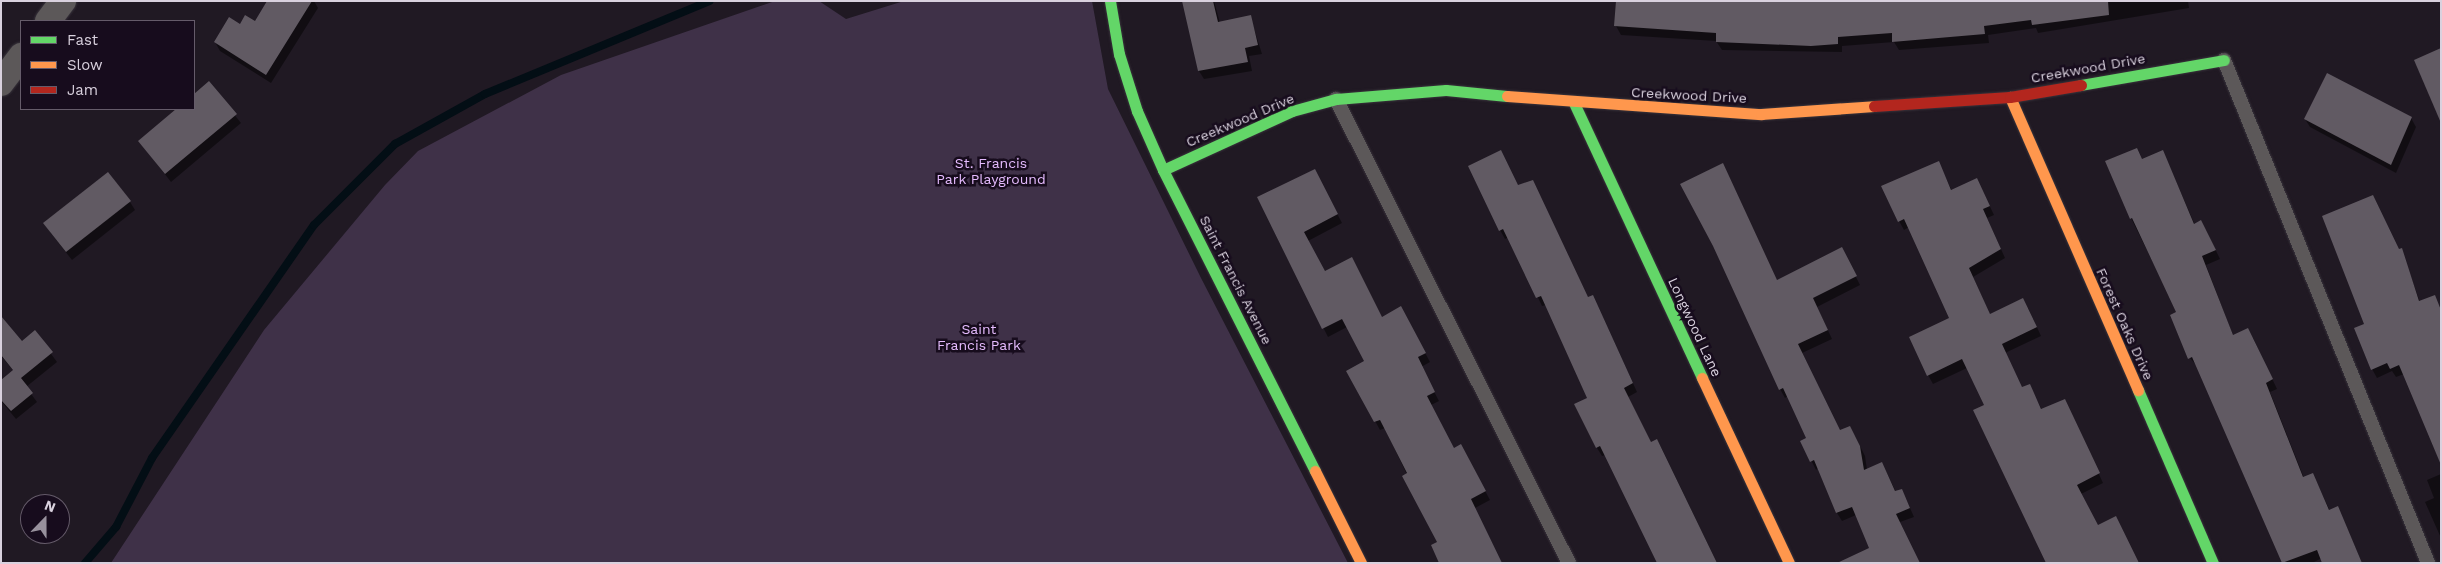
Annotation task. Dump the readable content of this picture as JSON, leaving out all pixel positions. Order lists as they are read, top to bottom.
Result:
{
  "streets": {
    "street": [
      "Creekwood Drive",
      "Saint Francis Avenue",
      "Forest Oaks Drive",
      "Longwood Lane"
    ]
  },
  "crossings": [
    ["Creekwood Drive", "Saint Francis Avenue"],
    ["Creekwood Drive", "Forest Oaks Drive"],
    ["Creekwood Drive", "Longwood Lane"]
  ],
  "parks": ["St. Francis Park Playground", "Saint Francis Park"],
  "legend": ["Fast", "Slow", "Jam"],
  "north": "top"
}
